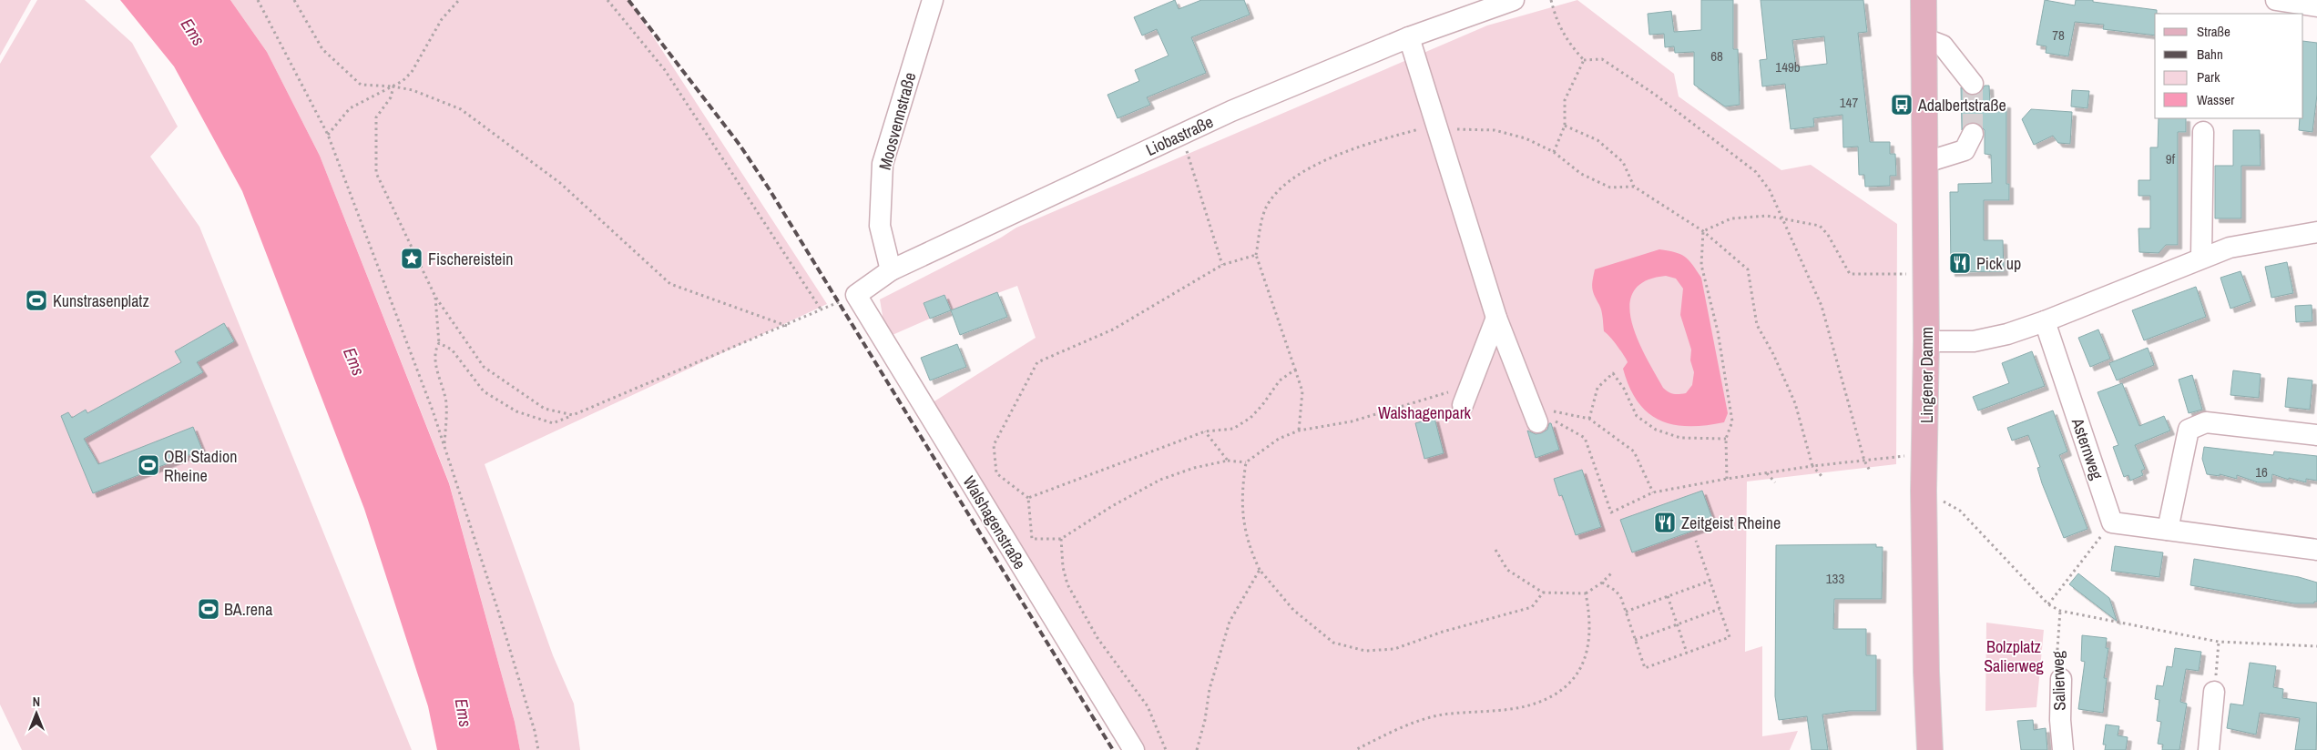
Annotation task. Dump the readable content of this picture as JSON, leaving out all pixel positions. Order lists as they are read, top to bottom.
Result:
{
  "streets": {
    "main road": ["Lingener Damm"],
    "street": [
      "Moosvennstraße",
      "Liobastraße",
      "Asternweg",
      "Walshagenstraße",
      "Salierweg"
    ]
  },
  "crossings": [
    ["Moosvennstraße", "Liobastraße"],
    ["Liobastraße", "Walshagenstraße"]
  ],
  "water": ["Ems"],
  "parks": ["Walshagenpark", "Bolzplatz Salierweg"],
  "places": {
    "bus stop": ["Adalbertstraße"],
    "place": ["Fischereistein"],
    "restaurant": ["Pick up", "Zeitgeist Rheine"],
    "sports": ["Kunstrasenplatz", "OBI Stadion Rheine", "BA.rena"]
  },
  "house_numbers": [
    "78",
    "68",
    "149b",
    "147",
    "9f",
    "16",
    "133"
  ],
  "legend": [
    "Straße",
    "Bahn",
    "Park",
    "Wasser"
  ],
  "north": "top"
}
